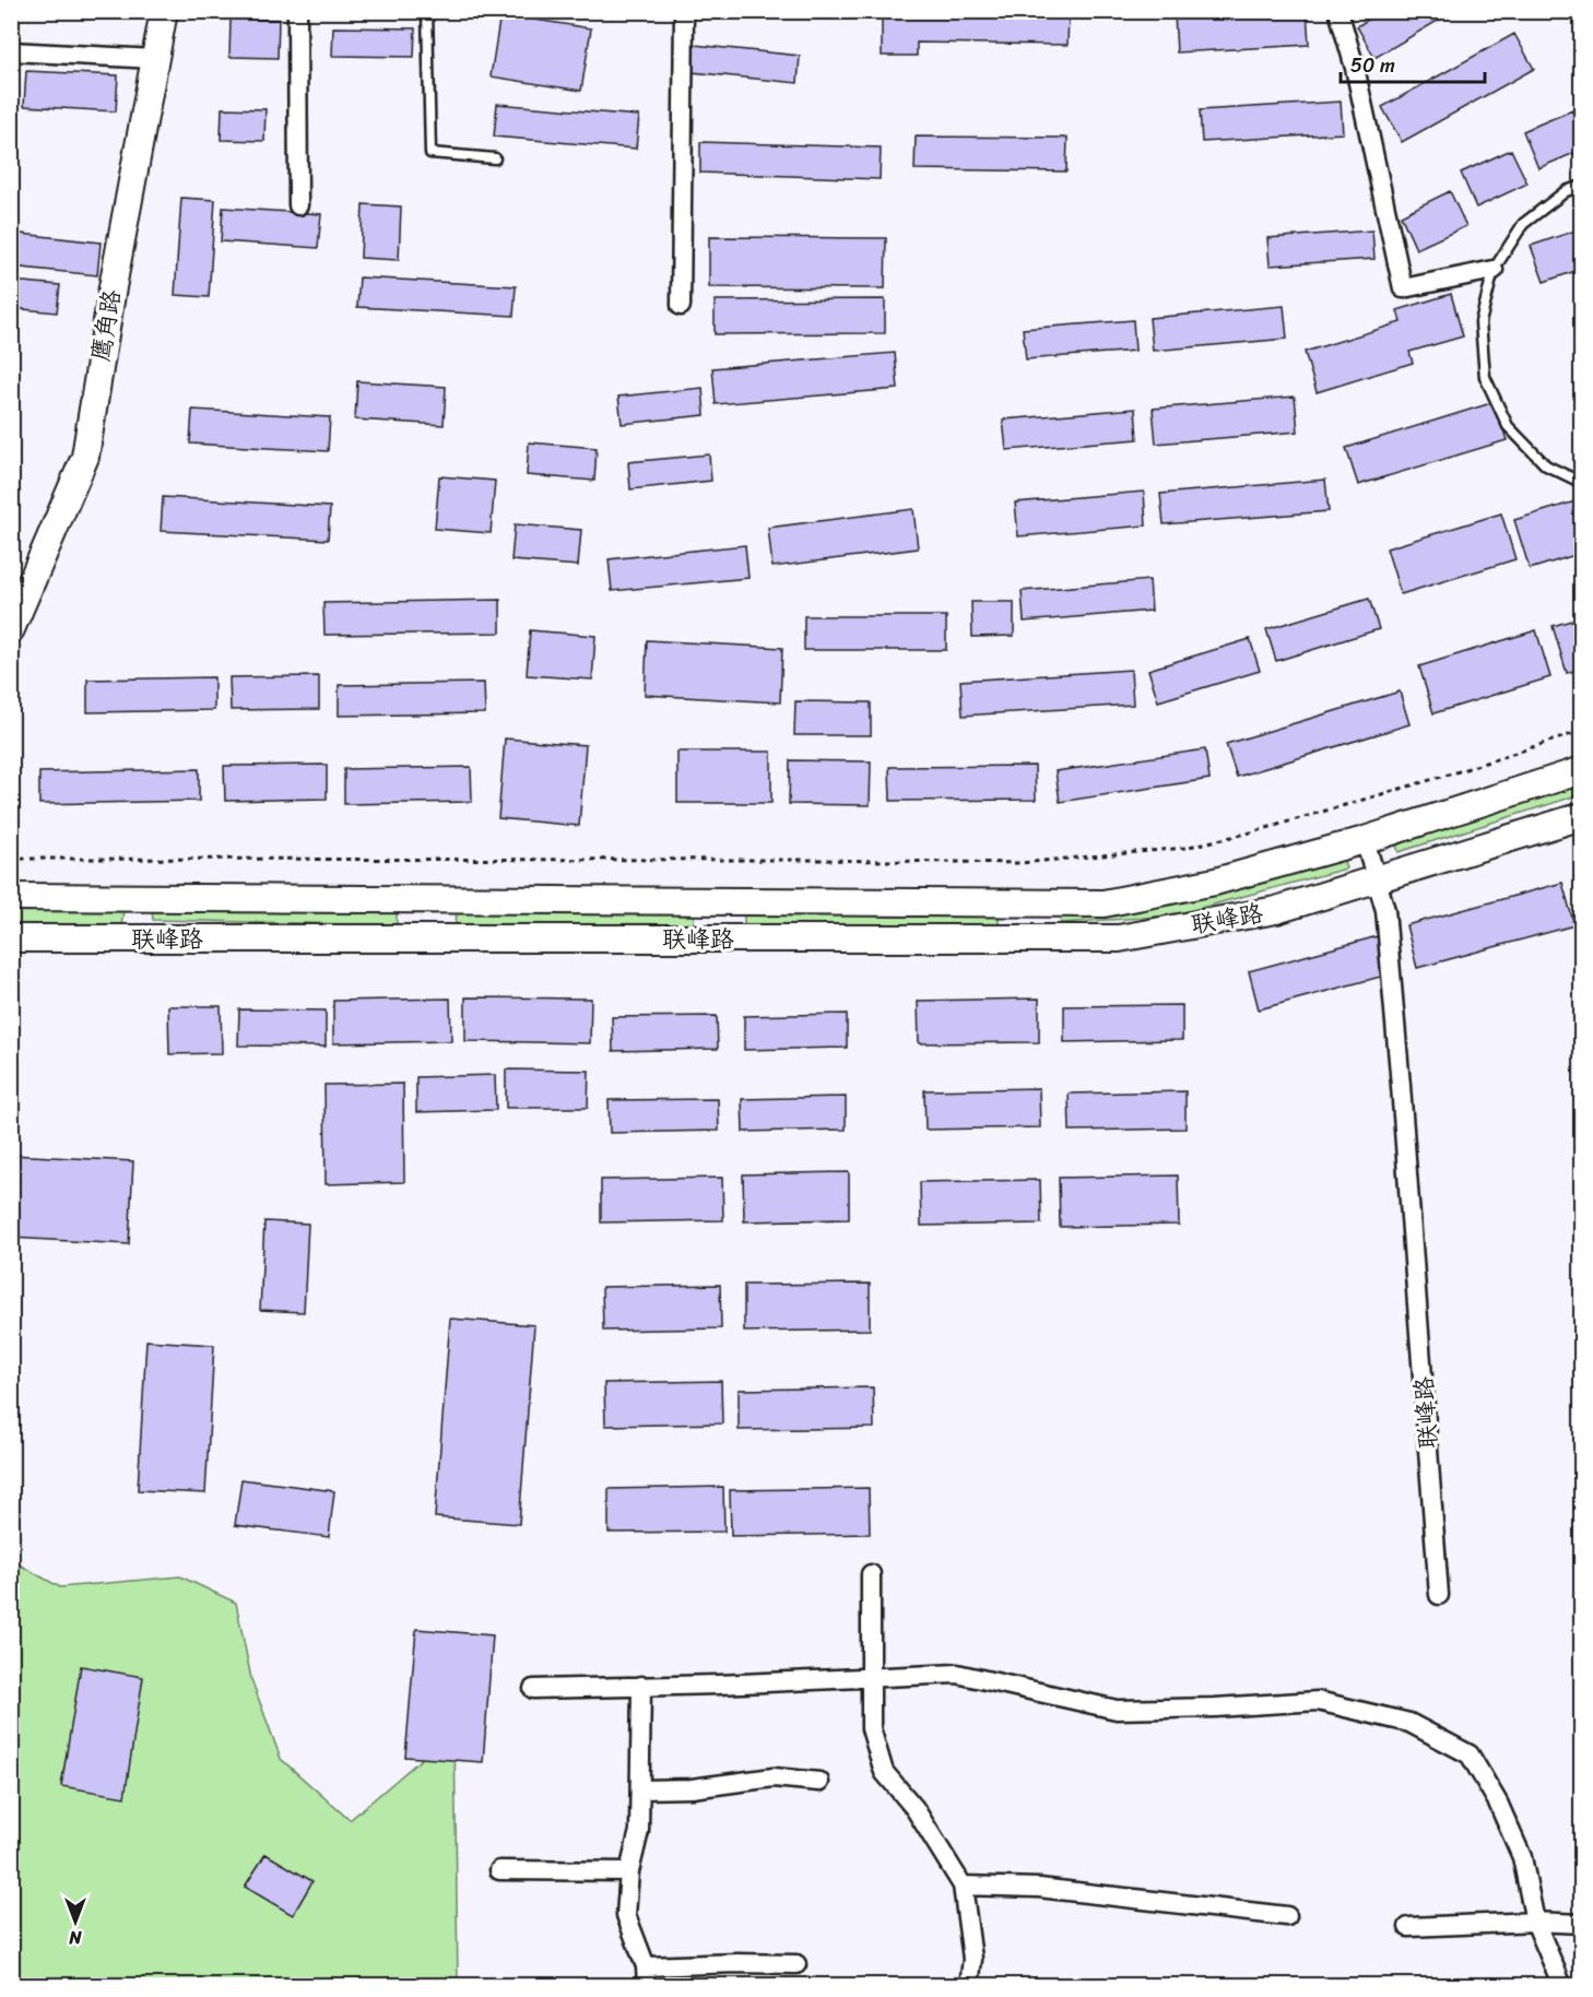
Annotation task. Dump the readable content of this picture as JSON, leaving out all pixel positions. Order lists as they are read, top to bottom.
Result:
{
  "streets": {
    "main road": ["鹰角路", "联峰路"]
  },
  "scale_bar": "50 m",
  "north": "bottom"
}
